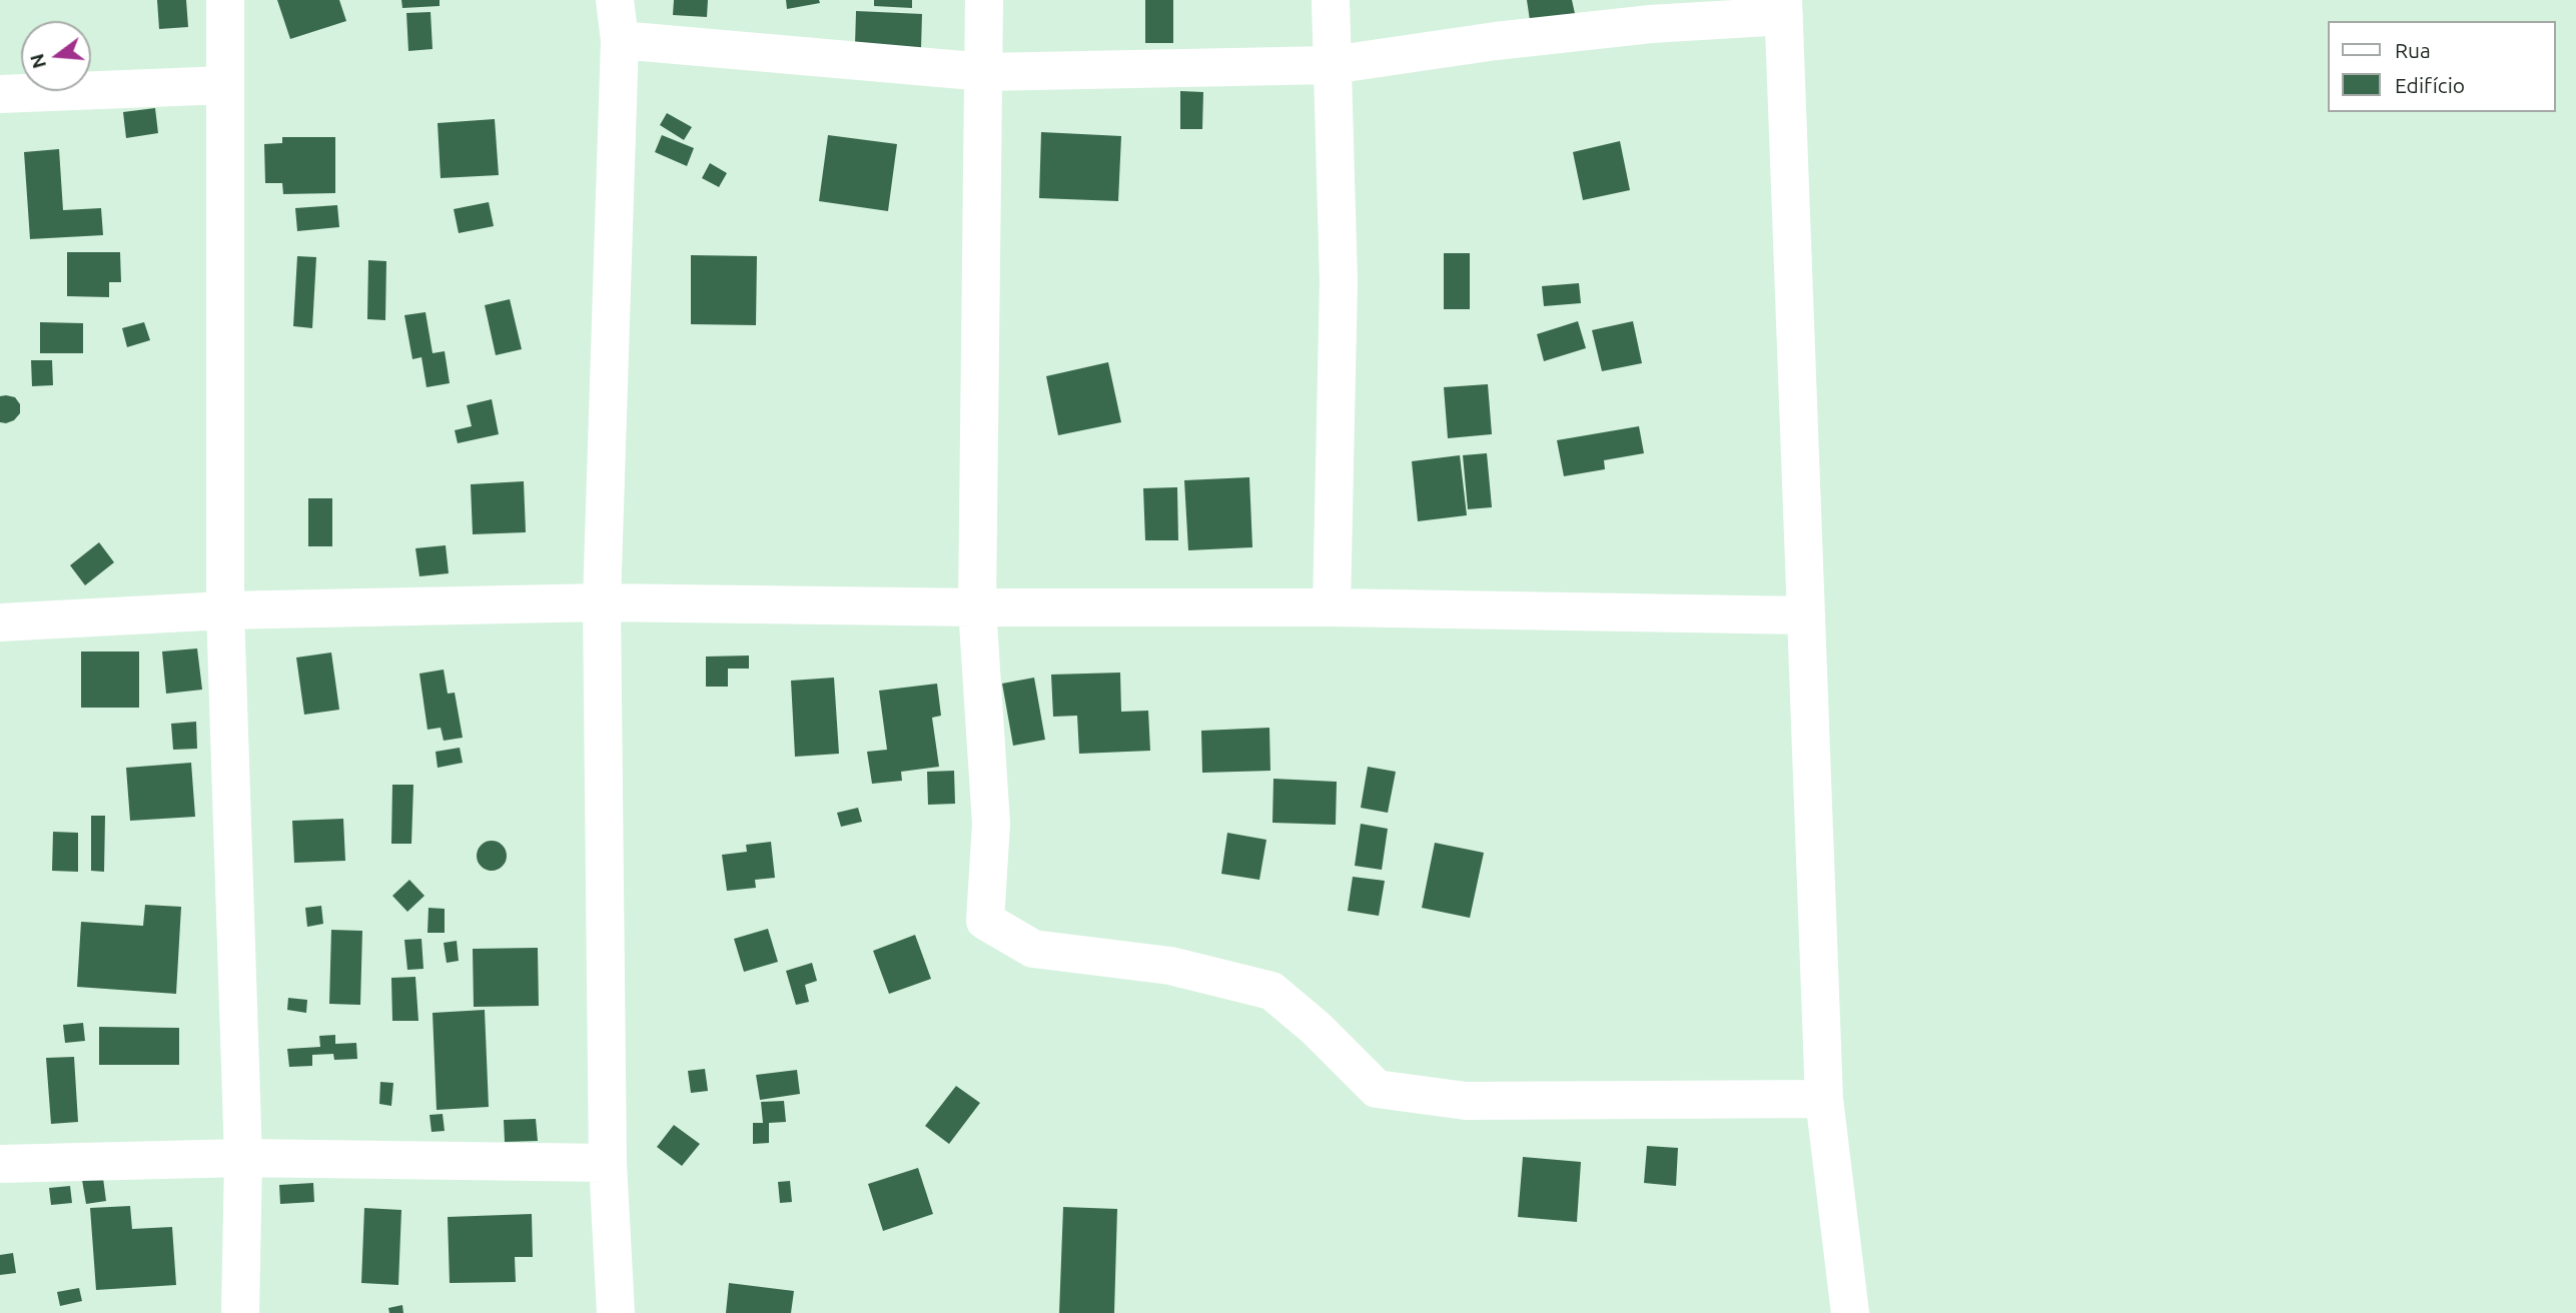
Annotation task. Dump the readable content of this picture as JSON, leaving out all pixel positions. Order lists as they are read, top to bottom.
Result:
{
  "legend": ["Rua", "Edifício"],
  "north": "left"
}
